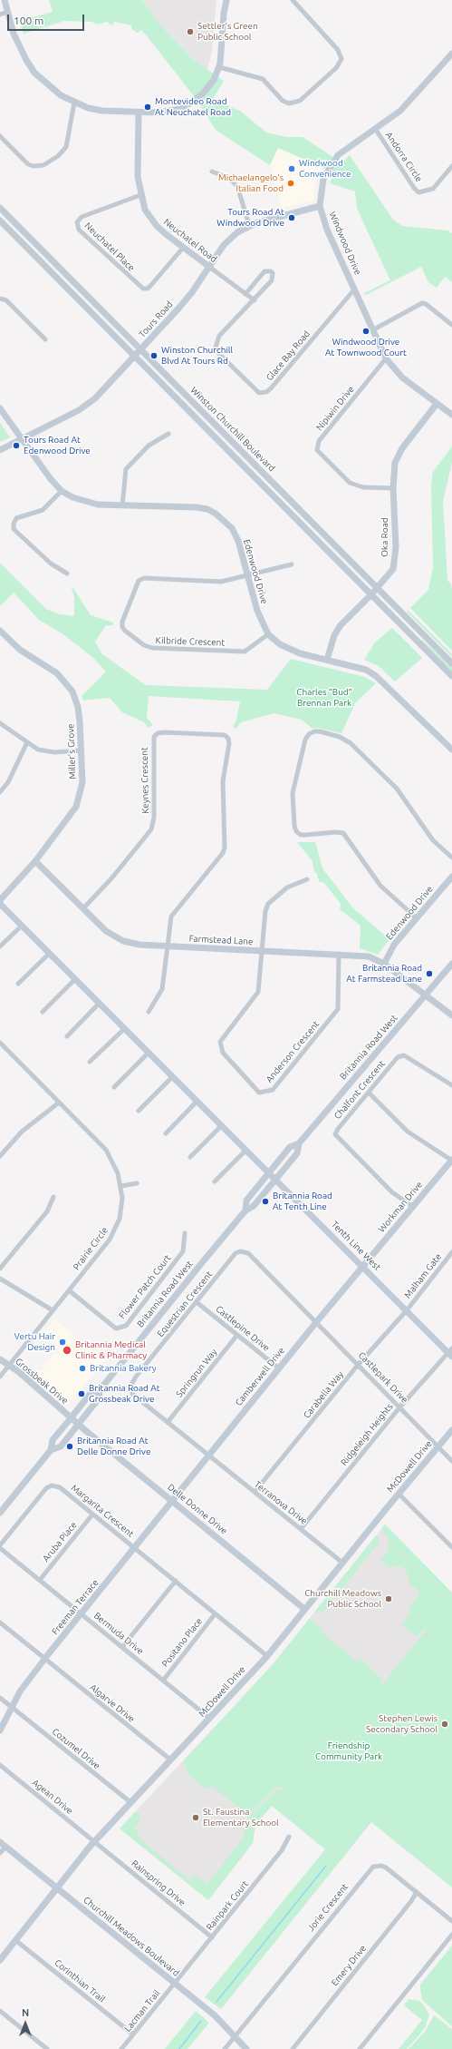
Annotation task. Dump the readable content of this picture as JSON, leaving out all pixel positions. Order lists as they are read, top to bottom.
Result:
{
  "streets": {
    "street": [
      "Andorra Circle",
      "Neuchatel Road",
      "Windwood Drive",
      "Neuchatel Place",
      "Tours Road",
      "Glace Bay Road",
      "Nipiwin Drive",
      "Winston Churchill Boulevard",
      "Oka Road",
      "Edenwood Drive",
      "Kilbride Crescent",
      "Miller's Grove",
      "Keynes Crescent",
      "Farmstead Lane",
      "Britannia Road West",
      "Anderson Crescent",
      "Chalfont Crescent",
      "Workman Drive",
      "Tenth Line West",
      "Prairie Circle",
      "Malham Gate",
      "Flower Patch Court",
      "Equestrian Crescent",
      "Castlepine Drive",
      "Springrun Way",
      "Camberwell Drive",
      "Castlepark Drive",
      "Grossbeak Drive",
      "Carabella Way",
      "Ridgeleigh Heights",
      "McDowell Drive",
      "Terranova Drive",
      "Delle Donne Drive",
      "Margarita Crescent",
      "Aruba Place",
      "Freeman Terrace",
      "Bermuda Drive",
      "Positano Place",
      "Algarve Drive",
      "Cozumel Drive",
      "Agean Drive",
      "Rainspring Drive",
      "Rainpark Court",
      "Jorie Crescent",
      "Churchill Meadows Boulevard",
      "Emery Drive",
      "Corinthian Trail",
      "Lacman Trail"
    ]
  },
  "crossings": [
    ["Andorra Circle", "Windwood Drive"],
    ["Neuchatel Road", "Neuchatel Place"],
    ["Neuchatel Road", "Tours Road"],
    ["Neuchatel Road", "Glace Bay Road"],
    ["Windwood Drive", "Tours Road"],
    ["Windwood Drive", "Glace Bay Road"],
    ["Windwood Drive", "Nipiwin Drive"],
    ["Windwood Drive", "Oka Road"],
    ["Tours Road", "Winston Churchill Boulevard"],
    ["Tours Road", "Edenwood Drive"],
    ["Nipiwin Drive", "Oka Road"],
    ["Winston Churchill Boulevard", "Oka Road"],
    ["Edenwood Drive", "Kilbride Crescent"],
    ["Edenwood Drive", "Farmstead Lane"],
    ["Miller's Grove", "Farmstead Lane"],
    ["Keynes Crescent", "Farmstead Lane"],
    ["Farmstead Lane", "Britannia Road West"],
    ["Farmstead Lane", "Anderson Crescent"],
    ["Britannia Road West", "Tenth Line West"],
    ["Britannia Road West", "Grossbeak Drive"],
    ["Britannia Road West", "Delle Donne Drive"],
    ["Chalfont Crescent", "Workman Drive"],
    ["Workman Drive", "Tenth Line West"],
    ["Workman Drive", "Camberwell Drive"],
    ["Tenth Line West", "Malham Gate"],
    ["Tenth Line West", "Camberwell Drive"],
    ["Tenth Line West", "Carabella Way"],
    ["Tenth Line West", "Ridgeleigh Heights"],
    ["Prairie Circle", "Flower Patch Court"],
    ["Prairie Circle", "Grossbeak Drive"],
    ["Malham Gate", "Carabella Way"],
    ["Equestrian Crescent", "Castlepine Drive"],
    ["Equestrian Crescent", "Springrun Way"],
    ["Equestrian Crescent", "Camberwell Drive"],
    ["Equestrian Crescent", "Castlepark Drive"],
    ["Equestrian Crescent", "Terranova Drive"],
    ["Castlepine Drive", "Springrun Way"],
    ["Castlepine Drive", "Camberwell Drive"],
    ["Camberwell Drive", "Castlepark Drive"],
    ["Camberwell Drive", "Terranova Drive"],
    ["Camberwell Drive", "Delle Donne Drive"],
    ["Camberwell Drive", "Freeman Terrace"],
    ["Castlepark Drive", "Carabella Way"],
    ["Castlepark Drive", "Ridgeleigh Heights"],
    ["Castlepark Drive", "McDowell Drive"],
    ["Grossbeak Drive", "Delle Donne Drive"],
    ["Carabella Way", "Terranova Drive"],
    ["Ridgeleigh Heights", "Terranova Drive"],
    ["McDowell Drive", "Terranova Drive"],
    ["McDowell Drive", "Delle Donne Drive"],
    ["McDowell Drive", "Bermuda Drive"],
    ["McDowell Drive", "Algarve Drive"],
    ["McDowell Drive", "Cozumel Drive"],
    ["McDowell Drive", "Agean Drive"],
    ["McDowell Drive", "Rainspring Drive"],
    ["McDowell Drive", "Churchill Meadows Boulevard"],
    ["McDowell Drive", "Corinthian Trail"],
    ["Delle Donne Drive", "Freeman Terrace"],
    ["Margarita Crescent", "Aruba Place"],
    ["Margarita Crescent", "Freeman Terrace"],
    ["Margarita Crescent", "Bermuda Drive"],
    ["Aruba Place", "Bermuda Drive"],
    ["Freeman Terrace", "Bermuda Drive"],
    ["Freeman Terrace", "Algarve Drive"],
    ["Freeman Terrace", "Cozumel Drive"],
    ["Bermuda Drive", "Positano Place"],
    ["Agean Drive", "Rainspring Drive"],
    ["Rainspring Drive", "Rainpark Court"],
    ["Rainpark Court", "Churchill Meadows Boulevard"],
    ["Rainpark Court", "Lacman Trail"],
    ["Jorie Crescent", "Churchill Meadows Boulevard"],
    ["Jorie Crescent", "Emery Drive"],
    ["Churchill Meadows Boulevard", "Lacman Trail"],
    ["Corinthian Trail", "Lacman Trail"]
  ],
  "parks": ["Charles “Bud” Brennan Park", "Friendship Community Park"],
  "places": [
    "Settler's Green Public School",
    "Montevideo Road At Neuchatel Road",
    "Windwood Convenience",
    "Michaelangelo's Italian Food",
    "Tours Road At Windwood Drive",
    "Windwood Drive At Townwood Court",
    "Winston Churchill Blvd At Tours Rd",
    "Tours Road At Edenwood Drive",
    "Britannia Road At Farmstead Lane",
    "Britannia Road At Tenth Line",
    "Vertu Hair Design",
    "Britannia Medical Clinic & Pharmacy",
    "Britannia Bakery",
    "Britannia Road At Grossbeak Drive",
    "Britannia Road At Delle Donne Drive",
    "Churchill Meadows Public School",
    "Stephen Lewis Secondary School",
    "St. Faustina Elementary School"
  ],
  "scale_bar": "100 m",
  "north": "top"
}
